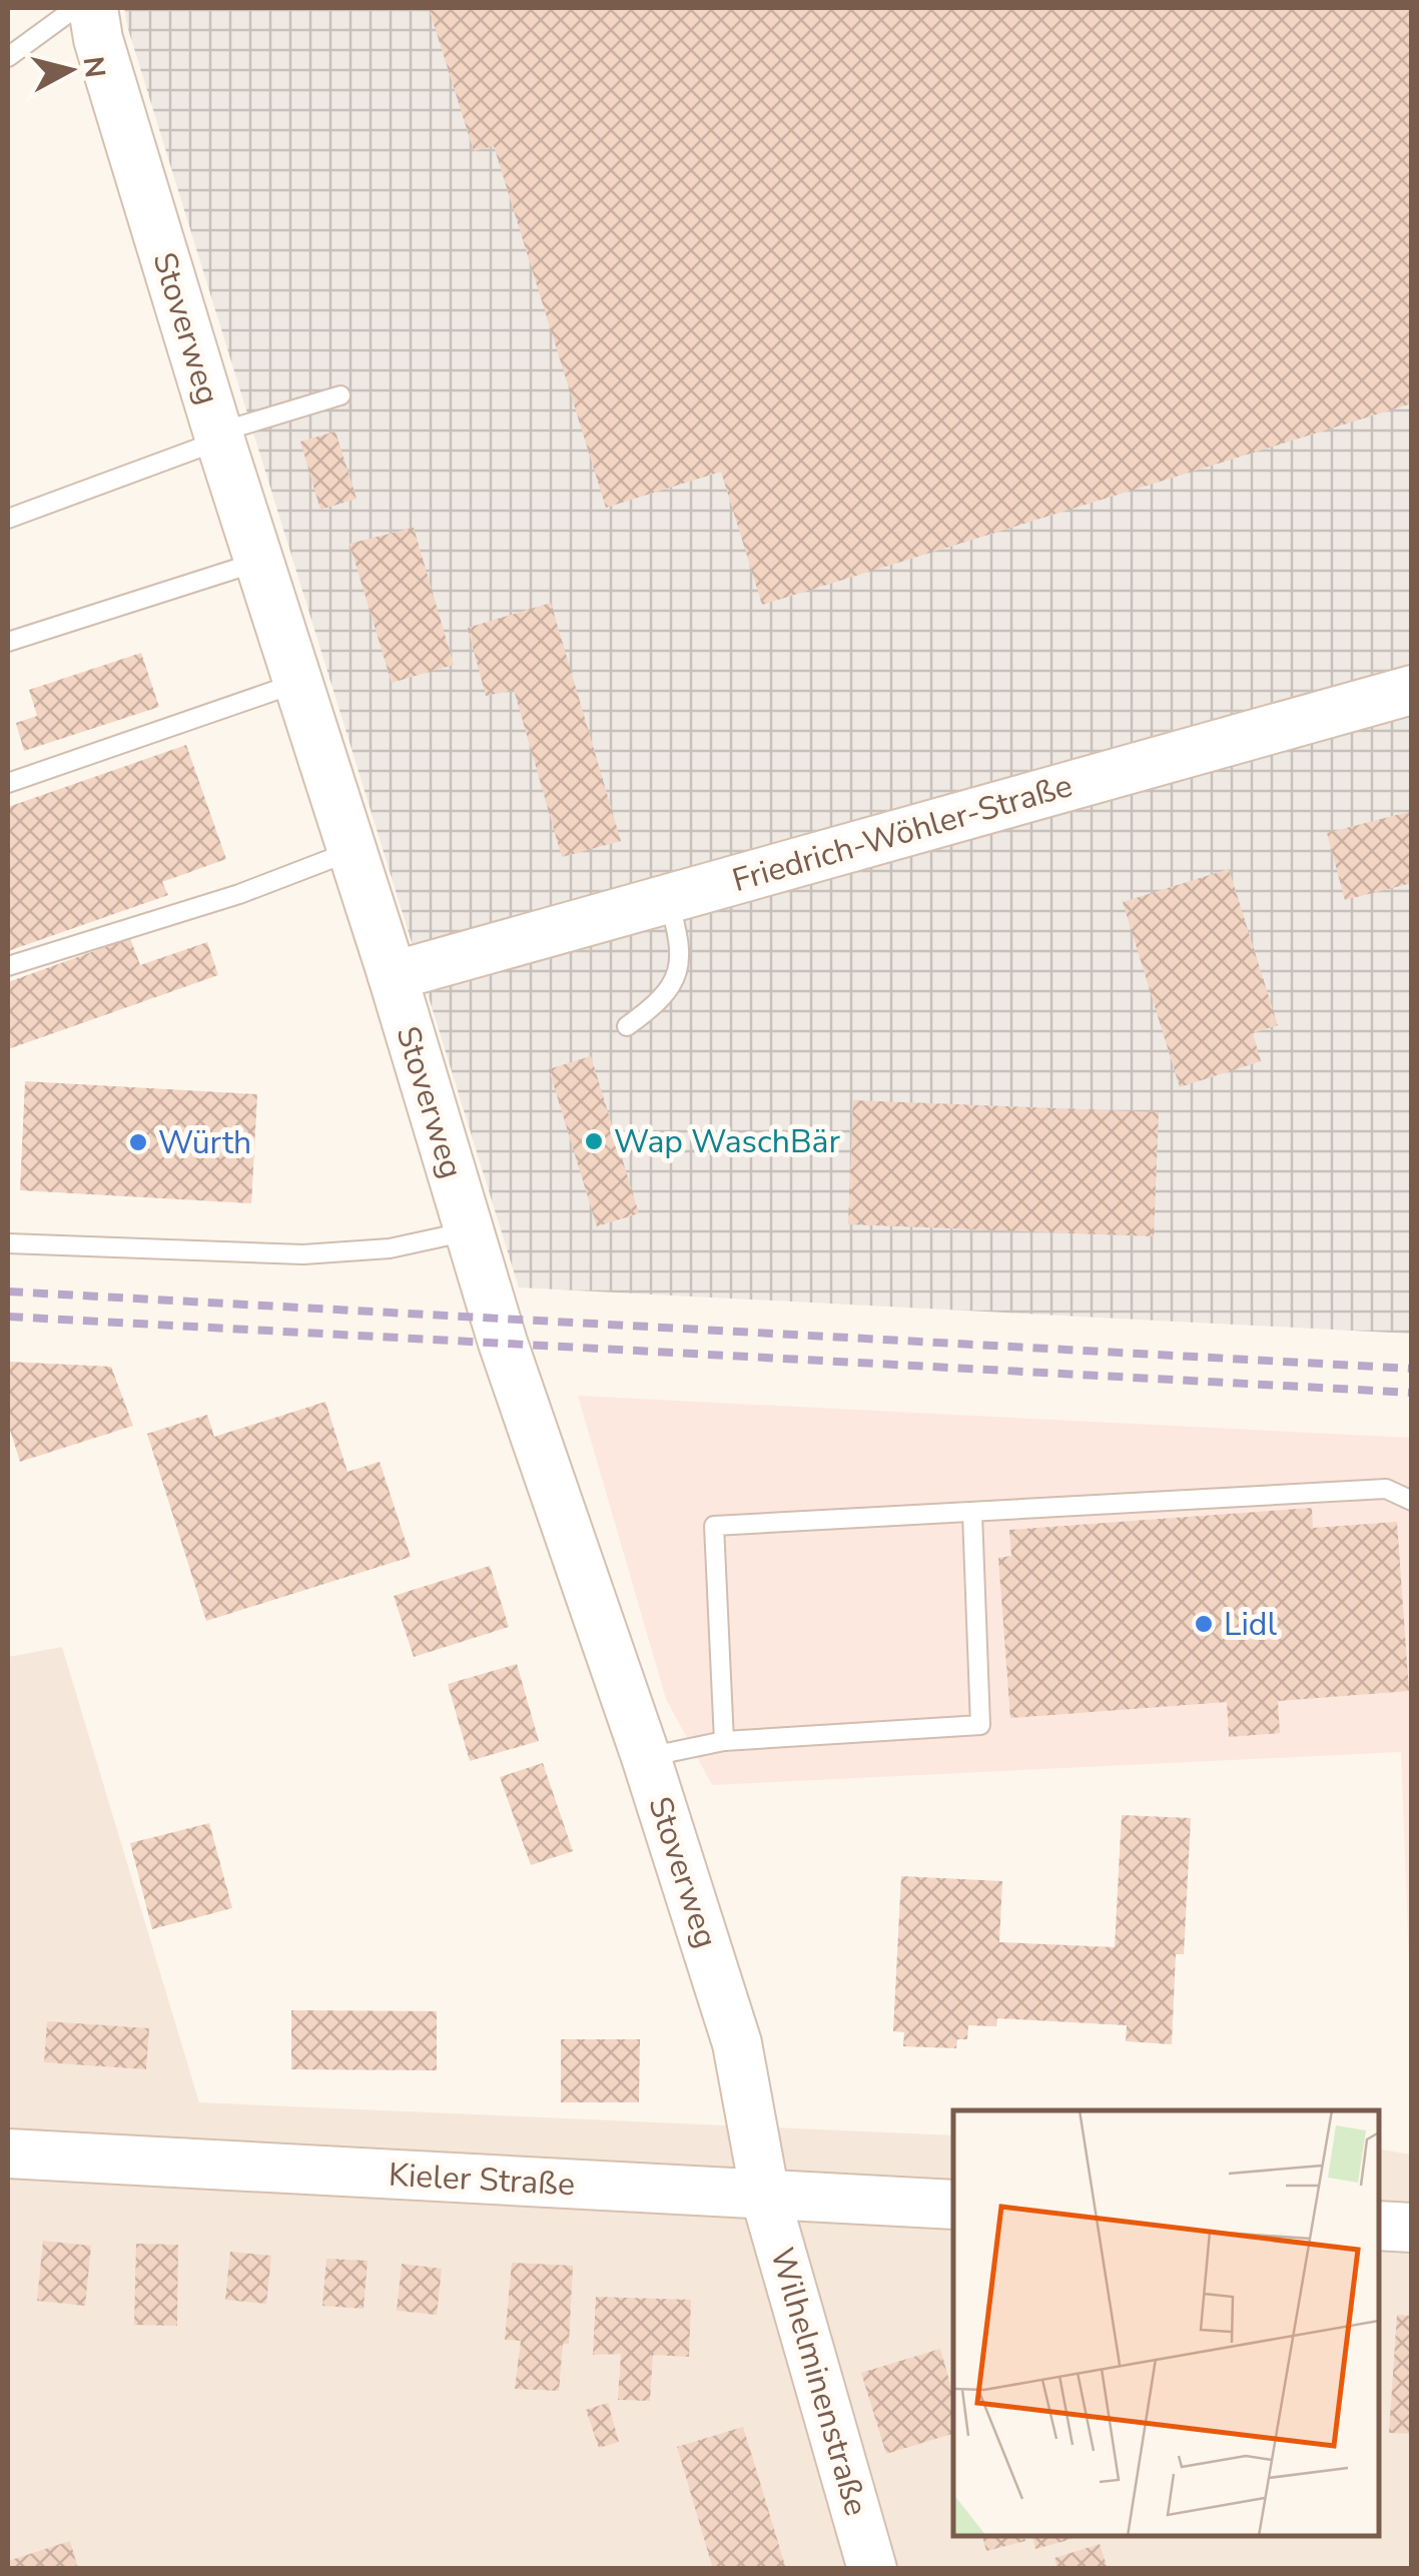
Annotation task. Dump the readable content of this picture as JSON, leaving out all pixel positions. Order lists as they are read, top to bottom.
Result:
{
  "streets": {
    "street": [
      "Stoverweg",
      "Friedrich-Wöhler-Straße",
      "Kieler Straße",
      "Wilhelminenstraße"
    ]
  },
  "crossings": [
    ["Stoverweg", "Friedrich-Wöhler-Straße"],
    ["Stoverweg", "Kieler Straße"],
    ["Stoverweg", "Wilhelminenstraße"],
    ["Kieler Straße", "Wilhelminenstraße"]
  ],
  "places": ["Wap WaschBär", "Würth", "Lidl"],
  "north": "right"
}
